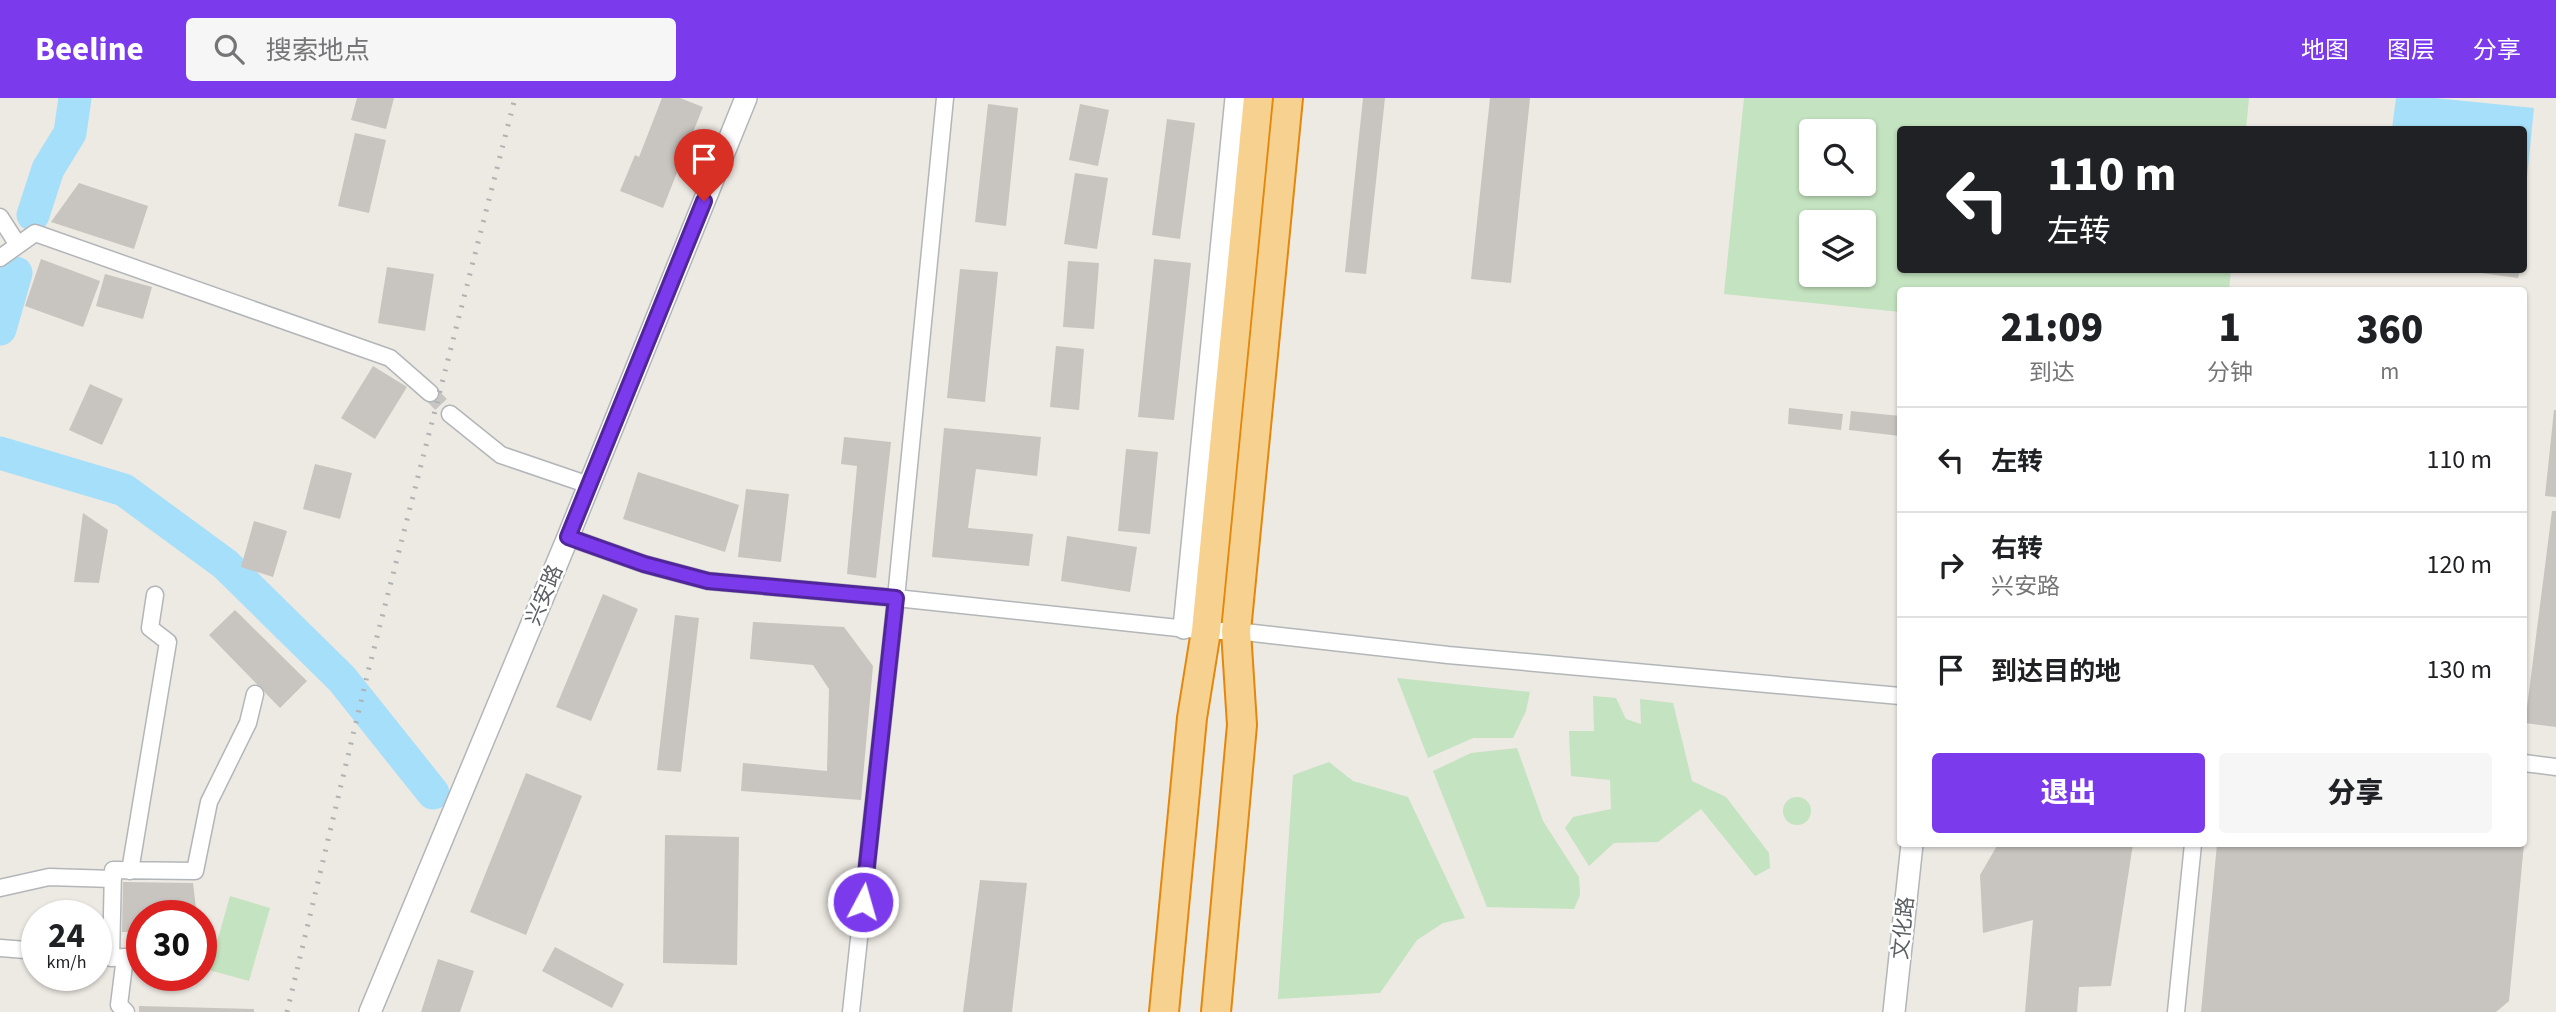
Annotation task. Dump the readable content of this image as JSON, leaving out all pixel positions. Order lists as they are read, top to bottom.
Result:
{
  "streets": {
    "street": ["兴安路", "文化路"]
  },
  "page": {
    "header": "Beeline",
    "search": "搜索地点",
    "nav": ["地图", "图层", "分享"],
    "turn": ["110 m", "左转"],
    "eta": [
      "21:09",
      "到达",
      "1",
      "分钟",
      "360",
      "m"
    ],
    "list": [
      {
        "name": "左转",
        "value": "110 m"
      },
      {
        "name": "右转",
        "note": "兴安路",
        "value": "120 m"
      },
      {
        "name": "到达目的地",
        "value": "130 m"
      }
    ],
    "buttons": ["退出", "分享"],
    "speed": "24 km/h",
    "limit": "30"
  }
}
